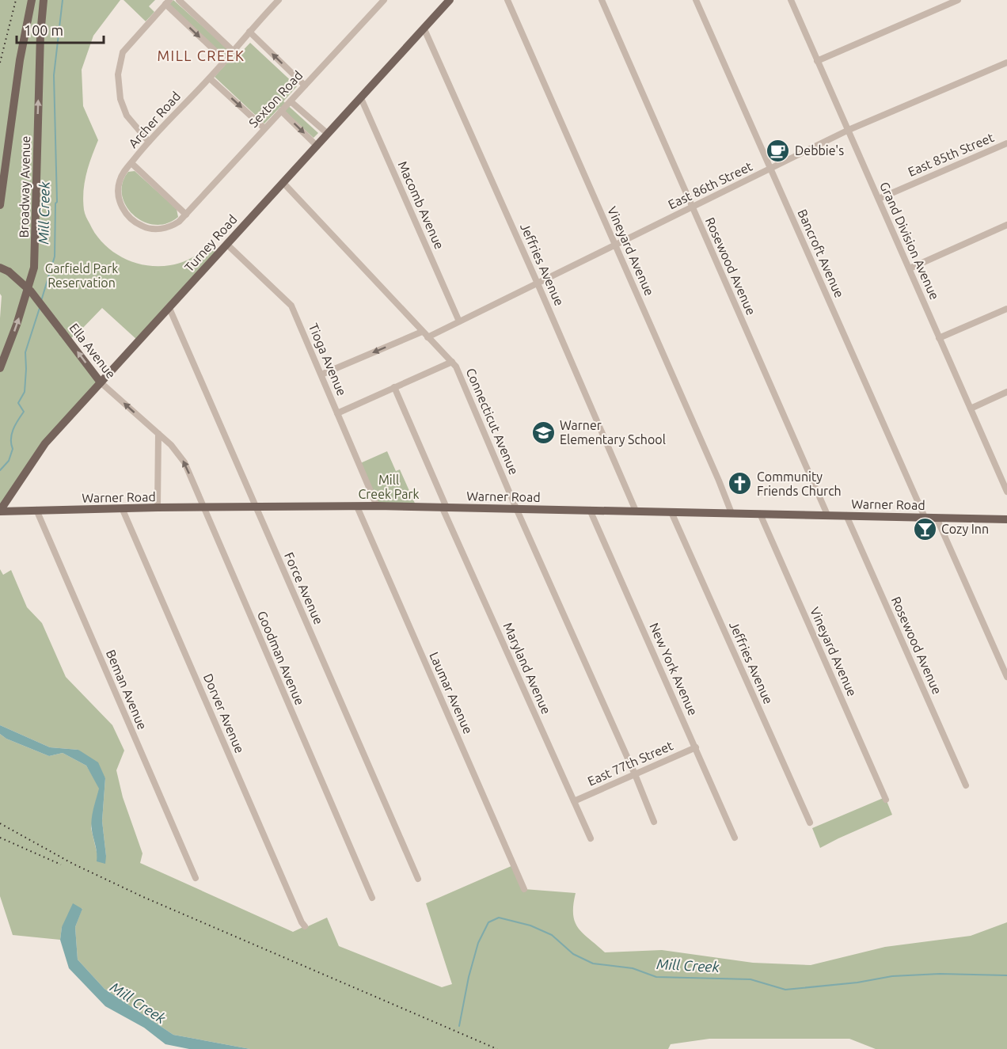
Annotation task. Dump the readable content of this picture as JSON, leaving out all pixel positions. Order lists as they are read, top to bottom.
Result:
{
  "streets": {
    "main road": [
      "Broadway Avenue",
      "Turney Road",
      "Ella Avenue",
      "Warner Road"
    ],
    "street": [
      "Sexton Road",
      "Archer Road",
      "East 85th Street",
      "East 86th Street",
      "Macomb Avenue",
      "Grand Division Avenue",
      "Vineyard Avenue",
      "Bancroft Avenue",
      "Jeffries Avenue",
      "Rosewood Avenue",
      "Tioga Avenue",
      "Connecticut Avenue",
      "Force Avenue",
      "Goodman Avenue",
      "Maryland Avenue",
      "New York Avenue",
      "Beman Avenue",
      "Laumar Avenue",
      "Dorver Avenue",
      "East 77th Street"
    ]
  },
  "crossings": [
    ["Sexton Road", "Archer Road"],
    ["East 85th Street", "Grand Division Avenue"],
    ["East 86th Street", "Macomb Avenue"],
    ["East 86th Street", "Grand Division Avenue"],
    ["East 86th Street", "Vineyard Avenue"],
    ["East 86th Street", "Bancroft Avenue"],
    ["East 86th Street", "Jeffries Avenue"],
    ["East 86th Street", "Rosewood Avenue"],
    ["East 86th Street", "Connecticut Avenue"],
    ["Macomb Avenue", "Turney Road"],
    ["Turney Road", "Jeffries Avenue"],
    ["Turney Road", "Ella Avenue"],
    ["Turney Road", "Tioga Avenue"],
    ["Turney Road", "Connecticut Avenue"],
    ["Turney Road", "Warner Road"],
    ["Turney Road", "Force Avenue"],
    ["Vineyard Avenue", "Warner Road"],
    ["Bancroft Avenue", "Warner Road"],
    ["Jeffries Avenue", "Warner Road"],
    ["Rosewood Avenue", "Warner Road"],
    ["Ella Avenue", "Goodman Avenue"],
    ["Tioga Avenue", "Warner Road"],
    ["Connecticut Avenue", "Warner Road"],
    ["Connecticut Avenue", "East 77th Street"],
    ["Warner Road", "Force Avenue"],
    ["Warner Road", "Goodman Avenue"],
    ["Warner Road", "Maryland Avenue"],
    ["Warner Road", "New York Avenue"],
    ["Warner Road", "Beman Avenue"],
    ["Warner Road", "Laumar Avenue"],
    ["Warner Road", "Dorver Avenue"],
    ["Maryland Avenue", "East 77th Street"],
    ["New York Avenue", "East 77th Street"]
  ],
  "one_way": ["Ella Avenue"],
  "districts": ["MILL CREEK"],
  "water": ["Mill Creek"],
  "parks": ["Garfield Park Reservation", "Mill Creek Park"],
  "places": {
    "cafe": ["Debbie's"],
    "school or university": ["Warner Elementary School"],
    "church": ["Community Friends Church"],
    "bar": ["Cozy Inn"]
  },
  "scale_bar": "100 m"
}
